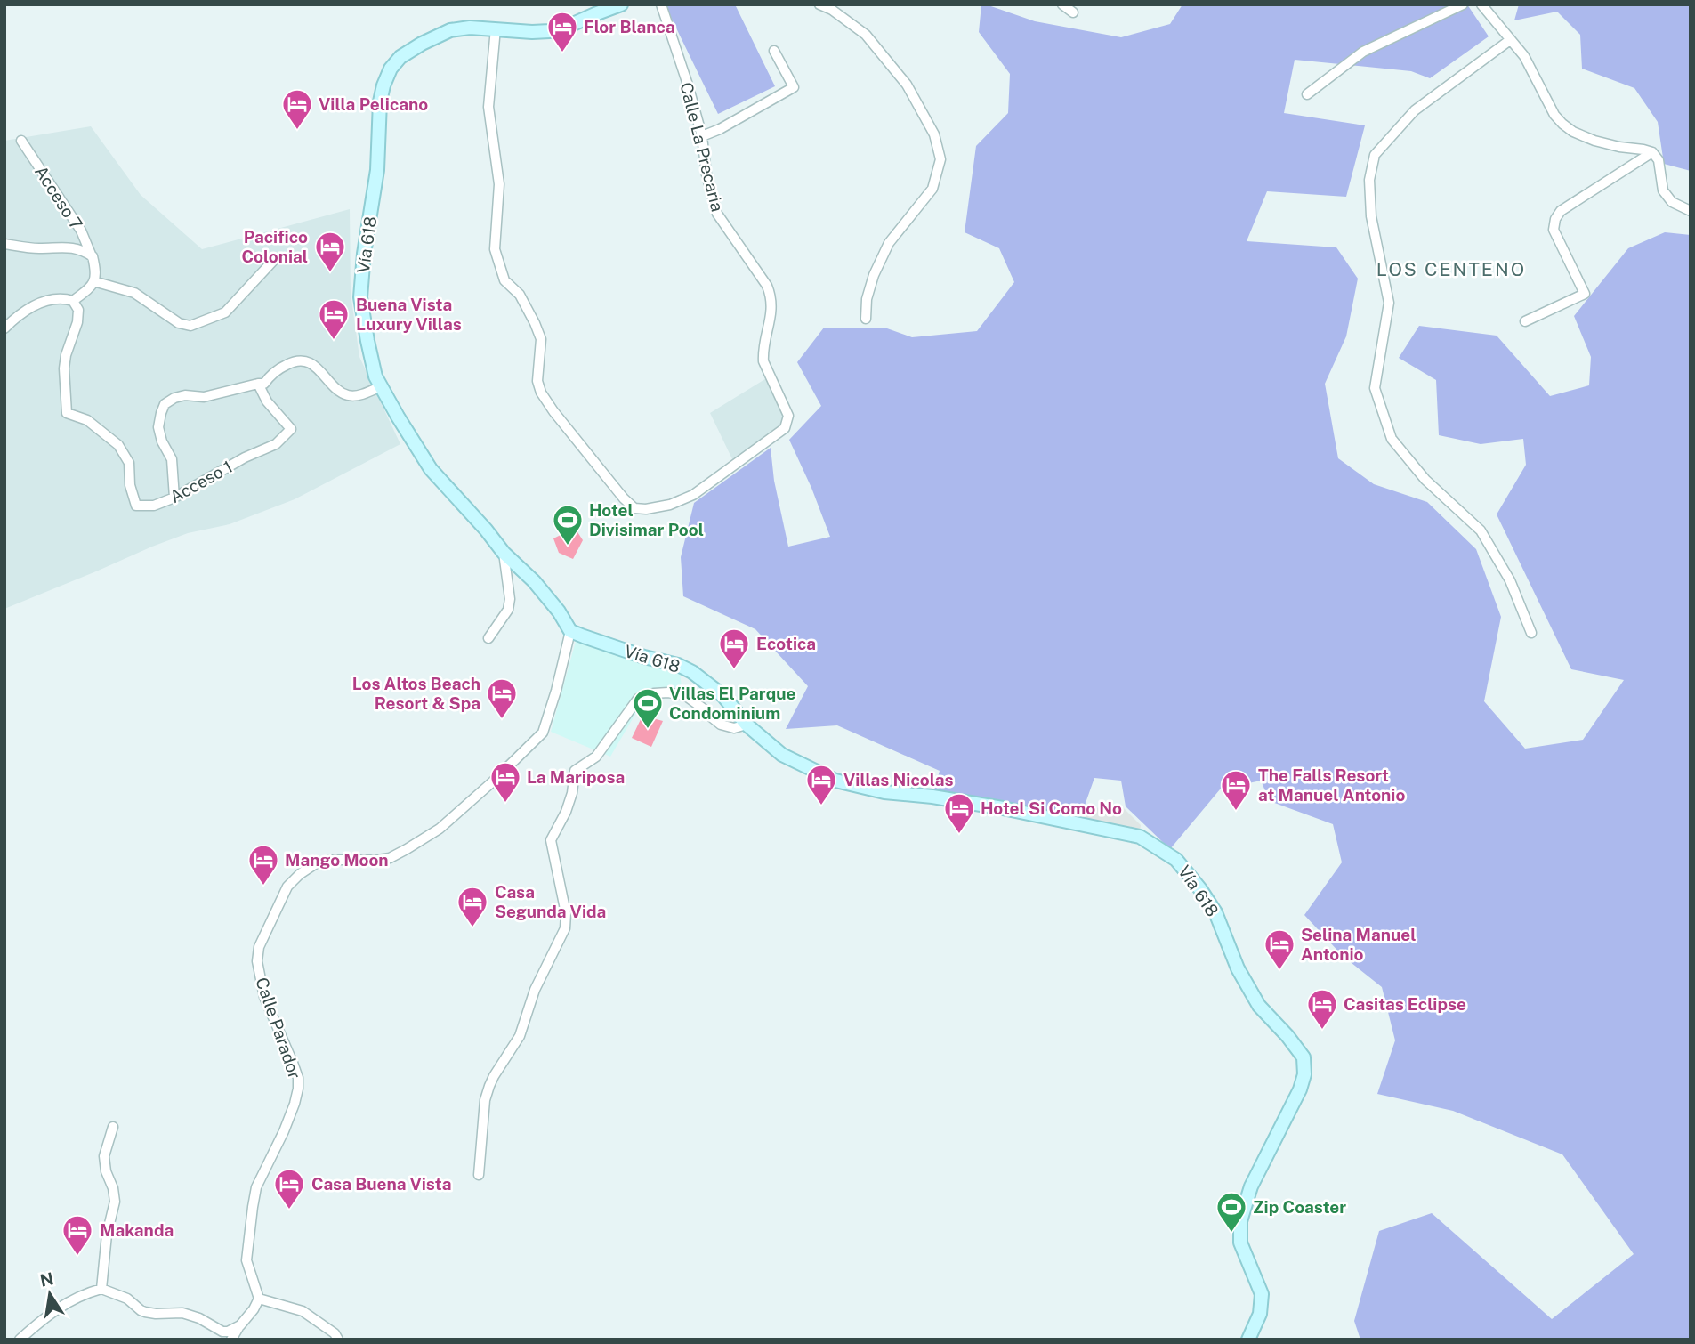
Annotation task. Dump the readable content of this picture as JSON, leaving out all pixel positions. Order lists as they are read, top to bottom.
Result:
{
  "streets": {
    "street": [
      "Calle La Precaria",
      "Acceso 7",
      "Vía 618",
      "Acceso 1",
      "Calle Parador"
    ]
  },
  "crossings": [
    ["Calle La Precaria", "Vía 618"],
    ["Vía 618", "Calle Parador"]
  ],
  "districts": ["LOS CENTENO"],
  "places": {
    "hotel": [
      "Flor Blanca",
      "Villa Pelicano",
      "Pacifico Colonial",
      "Buena Vista Luxury Villas",
      "Ecotica",
      "Los Altos Beach Resort & Spa",
      "La Mariposa",
      "Villas Nicolas",
      "The Falls Resort at Manuel Antonio",
      "Hotel Si Como No",
      "Mango Moon",
      "Casa Segunda Vida",
      "Selina Manuel Antonio",
      "Casitas Eclipse",
      "Casa Buena Vista",
      "Makanda"
    ],
    "sports": ["Hotel Divisimar Pool", "Villas El Parque Condominium", "Zip Coaster"]
  },
  "north": "top"
}
